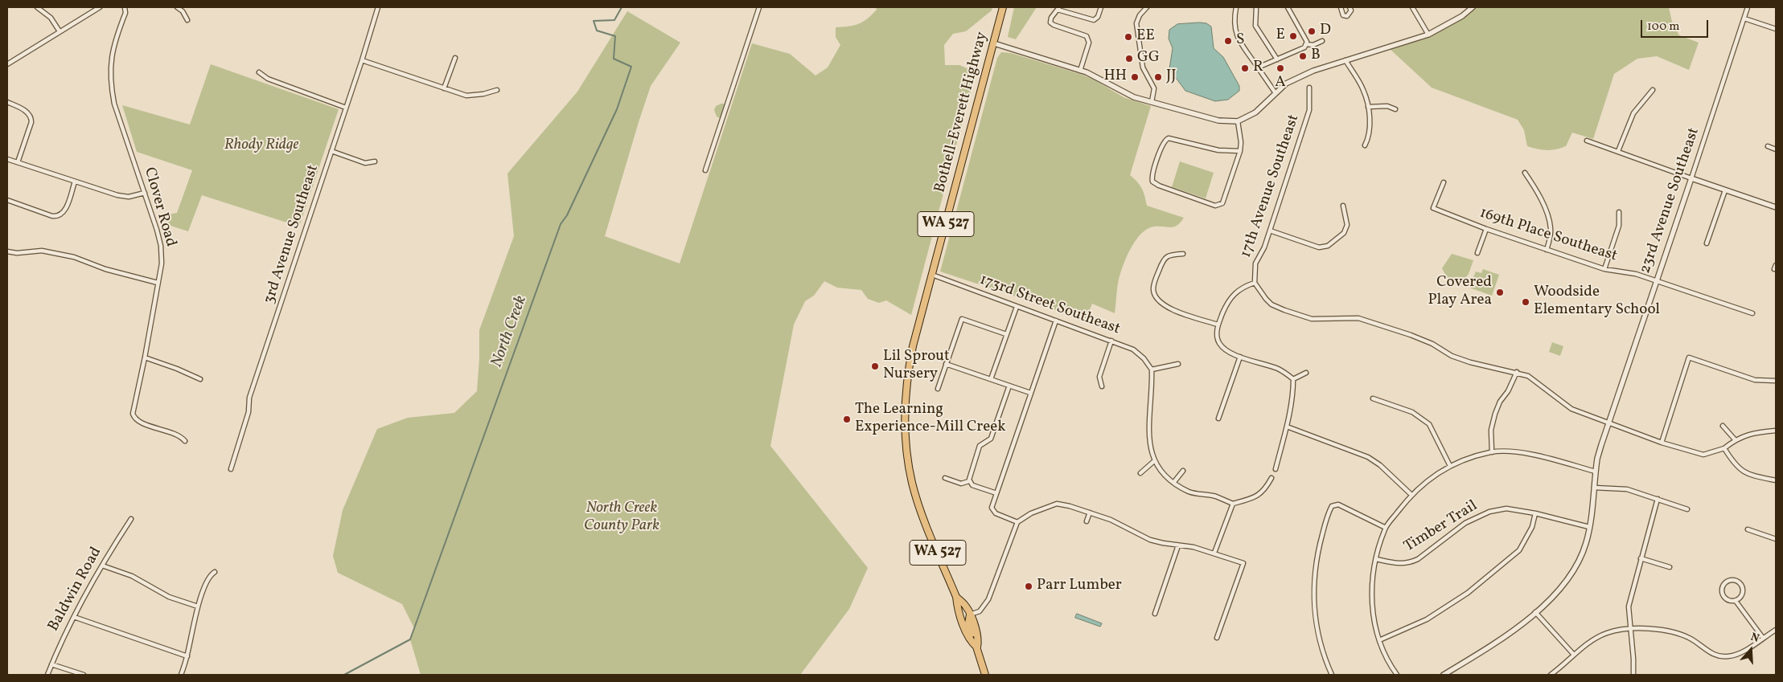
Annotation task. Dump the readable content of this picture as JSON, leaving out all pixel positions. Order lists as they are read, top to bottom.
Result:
{
  "streets": {
    "main road": ["Bothell-Everett Highway", "WA 527"],
    "street": [
      "17th Avenue Southeast",
      "23rd Avenue Southeast",
      "Clover Road",
      "3rd Avenue Southeast",
      "169th Place Southeast",
      "173rd Street Southeast",
      "Timber Trail",
      "Baldwin Road"
    ]
  },
  "crossings": [
    ["Bothell-Everett Highway", "173rd Street Southeast"],
    ["23rd Avenue Southeast", "169th Place Southeast"],
    ["23rd Avenue Southeast", "Timber Trail"]
  ],
  "water": ["North Creek"],
  "parks": ["Rhody Ridge", "North Creek County Park"],
  "places": [
    "D",
    "E",
    "EE",
    "S",
    "B",
    "GG",
    "R",
    "A",
    "HH",
    "JJ",
    "Covered Play Area",
    "Woodside Elementary School",
    "Lil Sprout Nursery",
    "The Learning Experience-Mill Creek",
    "Parr Lumber"
  ],
  "scale_bar": "100 m",
  "north": "top"
}
